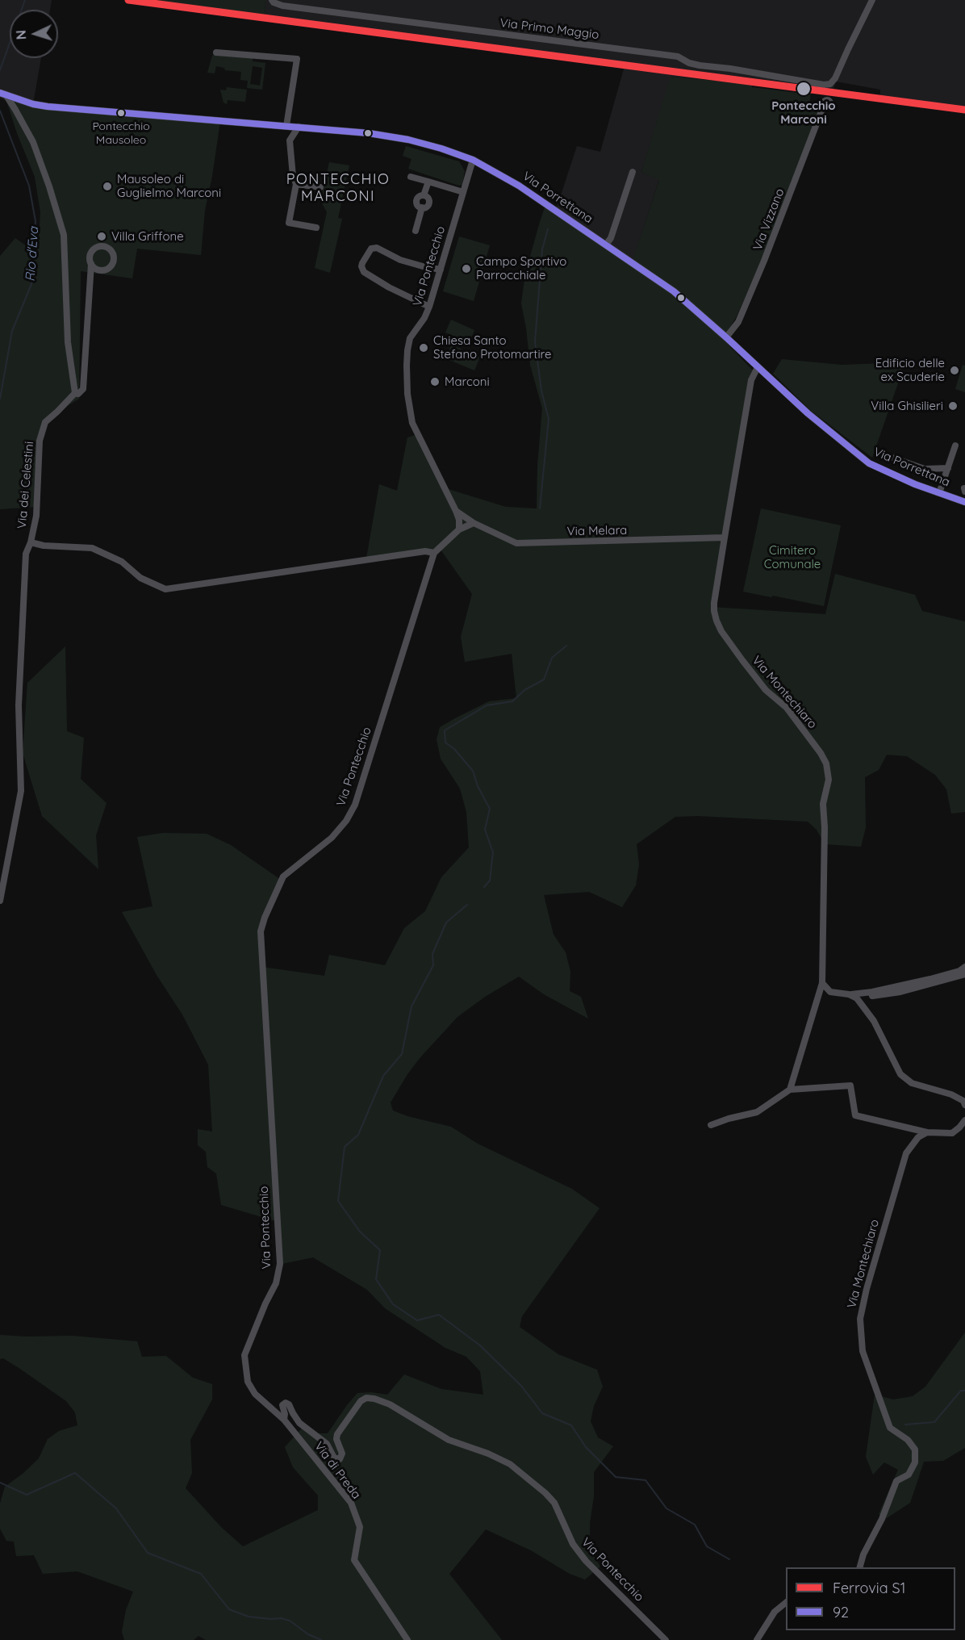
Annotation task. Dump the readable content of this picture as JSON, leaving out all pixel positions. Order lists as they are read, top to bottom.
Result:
{
  "streets": {
    "main road": ["Via Porrettana"],
    "street": [
      "Via Primo Maggio",
      "Via Vizzano",
      "Via Pontecchio",
      "Via dei Celestini",
      "Via Melara",
      "Via Montechiaro",
      "Via di Preda"
    ]
  },
  "crossings": [
    ["Via Porrettana", "Via Vizzano"],
    ["Via Porrettana", "Via Pontecchio"],
    ["Via Porrettana", "Via Montechiaro"],
    ["Via Pontecchio", "Via Melara"],
    ["Via Pontecchio", "Via di Preda"],
    ["Via Melara", "Via Montechiaro"]
  ],
  "districts": ["PONTECCHIO MARCONI"],
  "water": ["Rio d'Eva"],
  "parks": ["Cimitero Comunale"],
  "places": [
    "Pontecchio Marconi",
    "Pontecchio Mausoleo",
    "Mausoleo di Guglielmo Marconi",
    "Villa Griffone",
    "Campo Sportivo Parrocchiale",
    "Chiesa Santo Stefano Protomartire",
    "Edificio delle ex Scuderie",
    "Marconi",
    "Villa Ghisilieri"
  ],
  "lines": ["rail line S1", "transit line 92"],
  "legend": ["Ferrovia S1", "92"],
  "north": "left"
}
